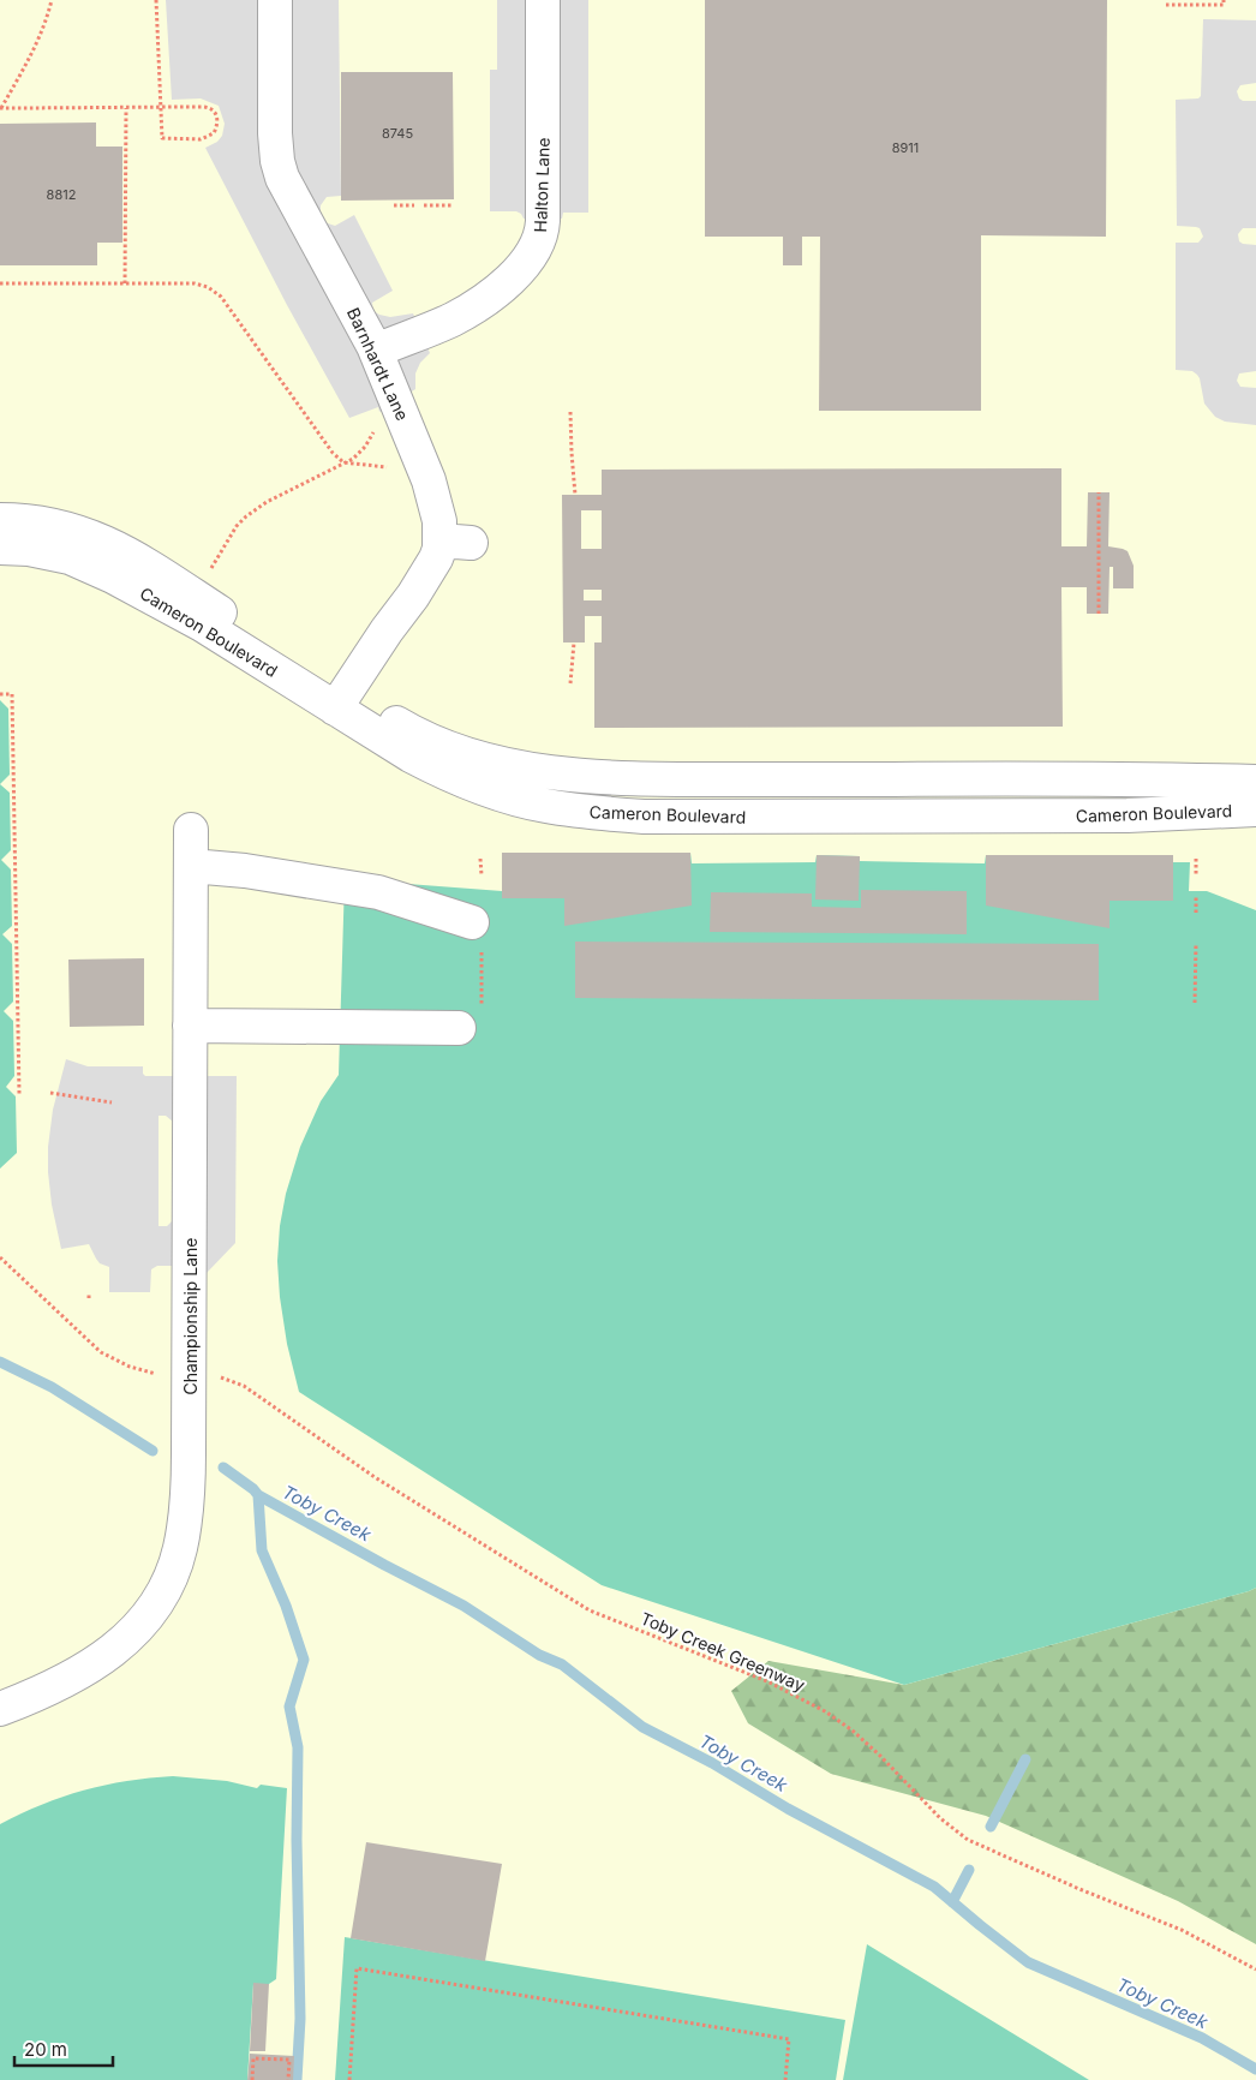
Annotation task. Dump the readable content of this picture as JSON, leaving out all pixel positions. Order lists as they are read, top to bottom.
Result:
{
  "streets": {
    "street": [
      "Halton Lane",
      "Barnhardt Lane",
      "Cameron Boulevard",
      "Championship Lane"
    ],
    "path": ["Toby Creek Greenway"]
  },
  "crossings": [
    ["Halton Lane", "Barnhardt Lane"],
    ["Barnhardt Lane", "Cameron Boulevard"]
  ],
  "water": ["Toby Creek"],
  "house_numbers": ["8745", "8911", "8812"],
  "scale_bar": "20 m"
}
